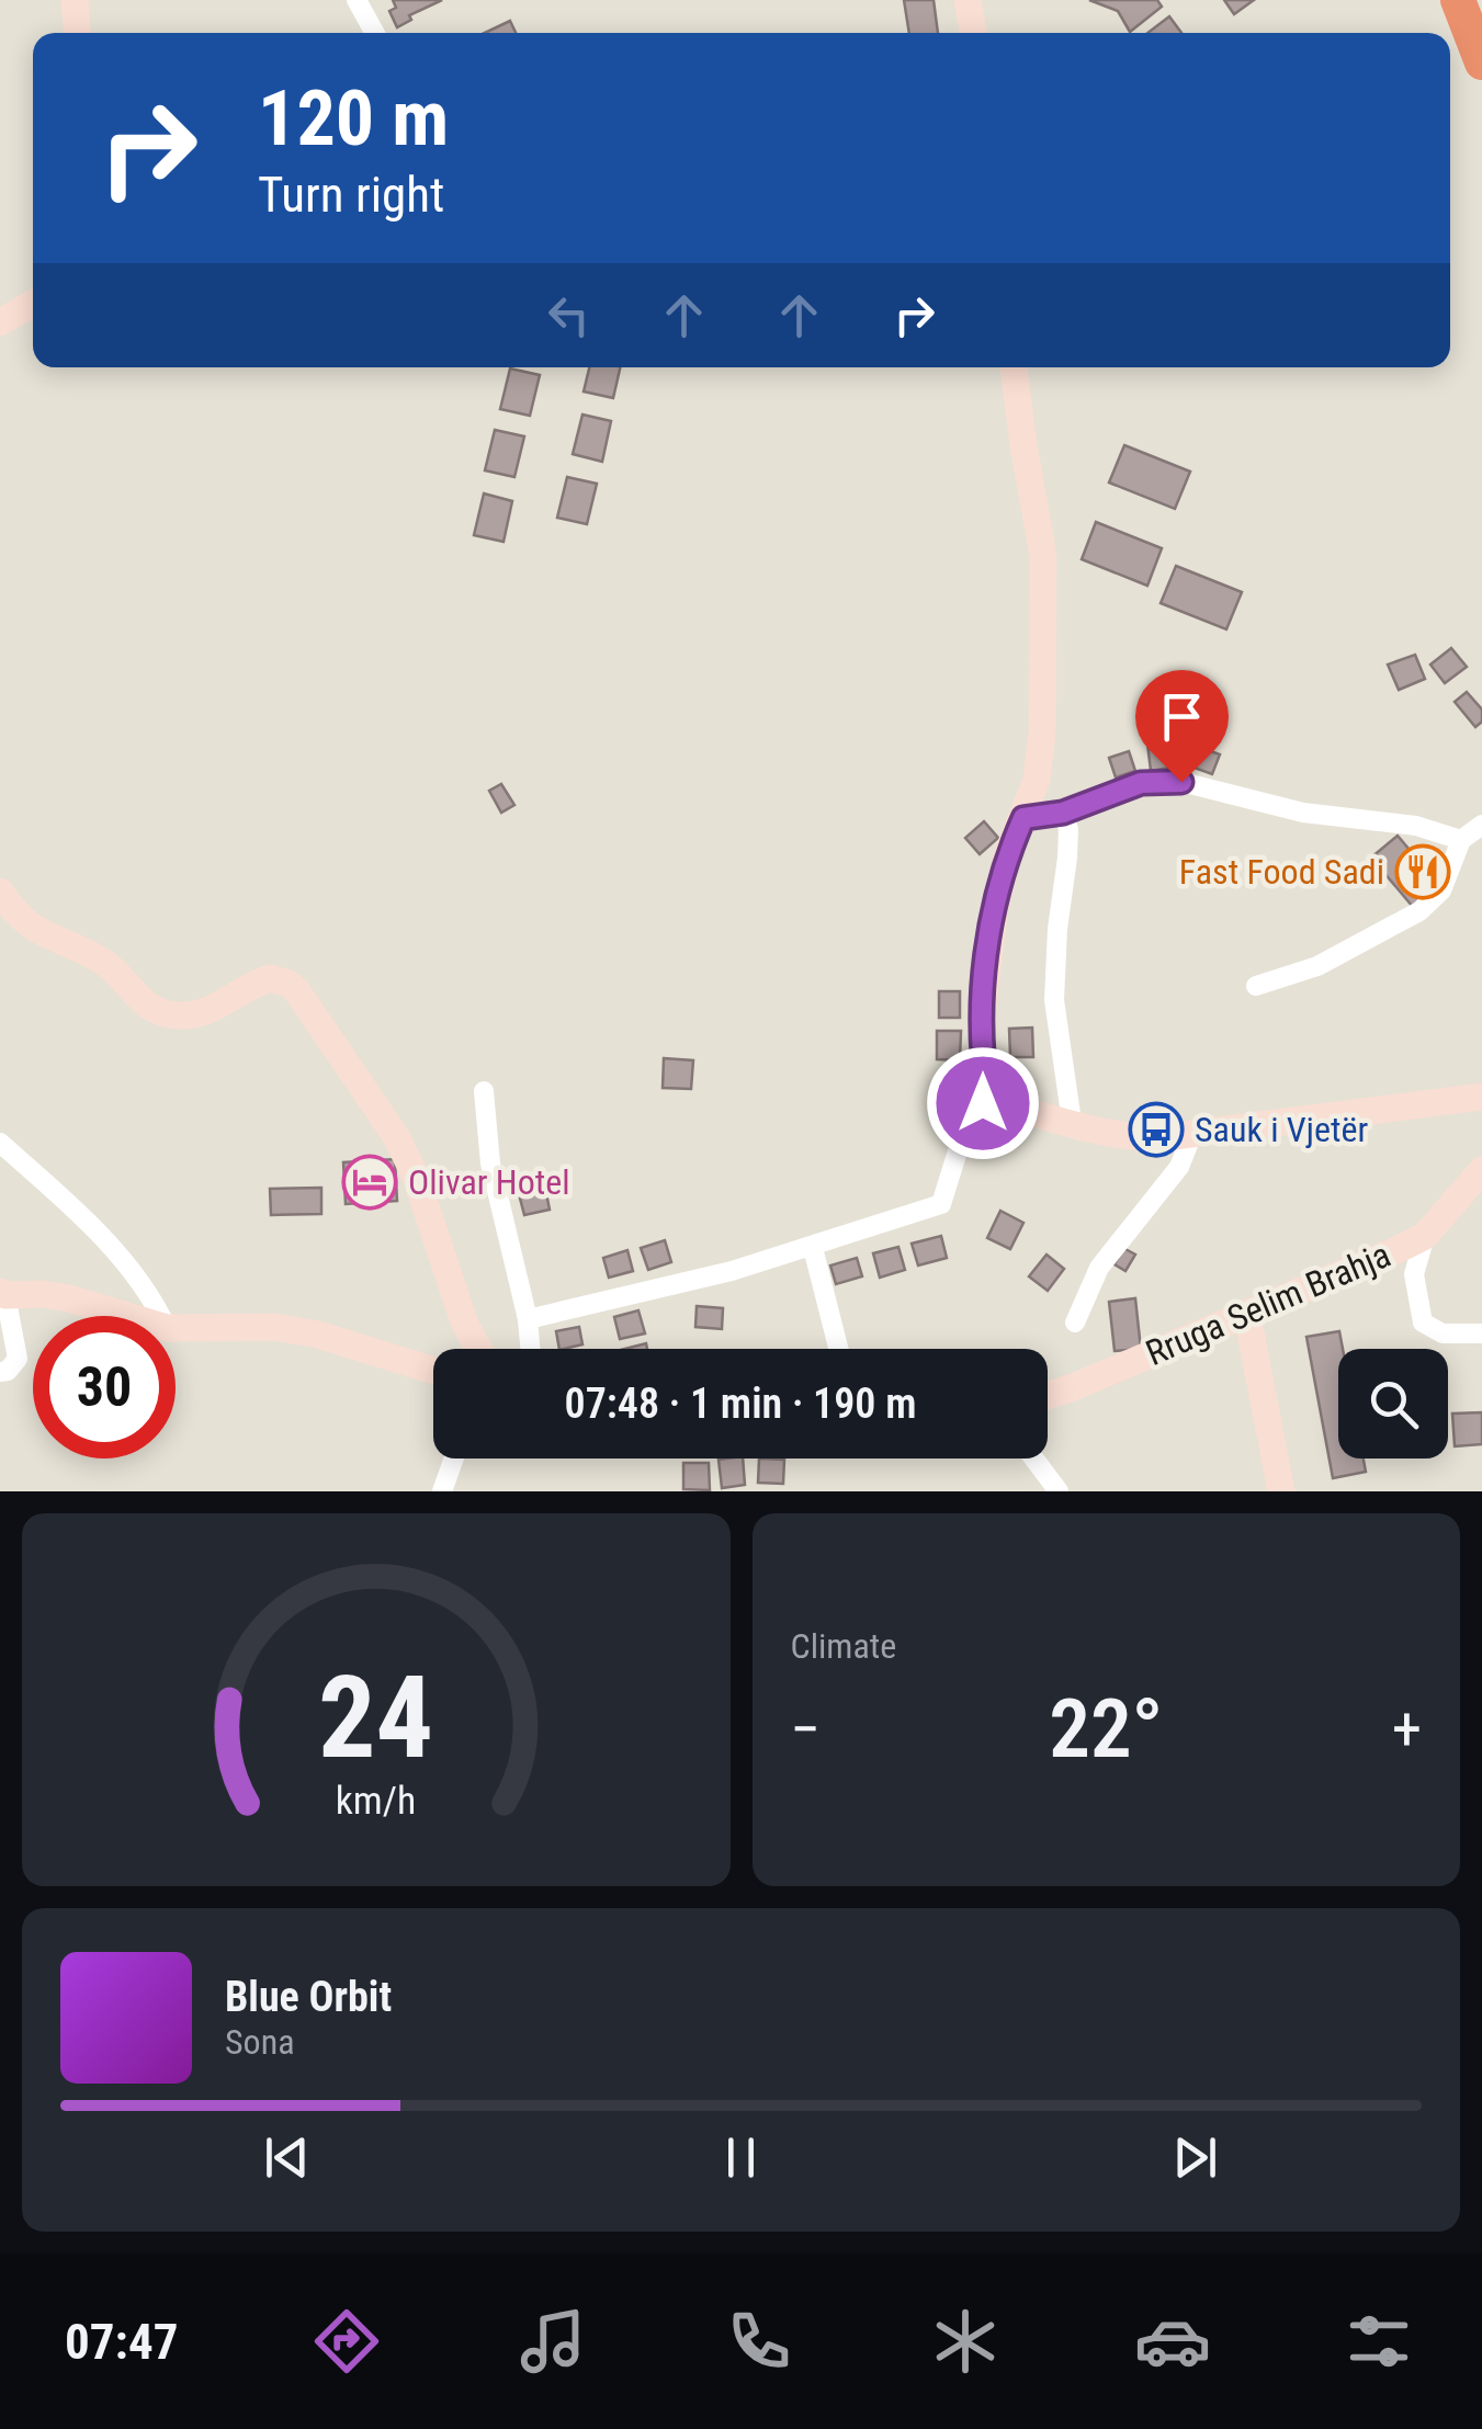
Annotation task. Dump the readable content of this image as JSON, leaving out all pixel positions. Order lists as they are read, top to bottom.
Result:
{
  "streets": {
    "street": ["Rruga Selim Brahja"]
  },
  "places": {
    "restaurant": ["Fast Food Sadi"],
    "bus stop": ["Sauk i Vjetër"],
    "hotel": ["Olivar Hotel"]
  },
  "page": {
    "turn": ["120 m", "Turn right"],
    "limit": "30",
    "trip": "07:48 · 1 min · 190 m",
    "tile": "Climate",
    "heat": ["−", "22°", "+"],
    "song": ["Blue Orbit", "Sona"],
    "tabs": "07:47",
    "gauge": ["24", "km/h"]
  }
}
